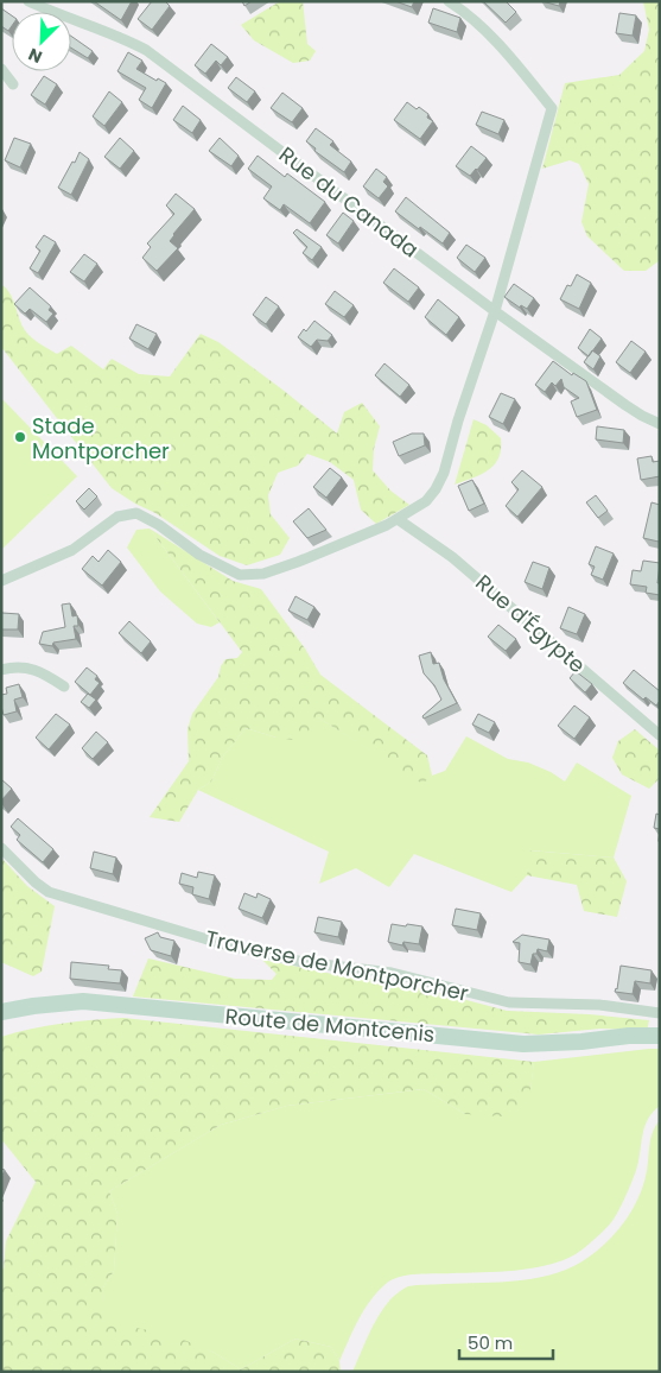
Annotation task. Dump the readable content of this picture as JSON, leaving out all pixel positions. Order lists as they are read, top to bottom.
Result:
{
  "streets": {
    "main road": ["Route de Montcenis"],
    "street": ["Rue du Canada", "Rue d'Égypte", "Traverse de Montporcher"]
  },
  "places": ["Stade Montporcher"],
  "scale_bar": "50 m",
  "north": "bottom left"
}
